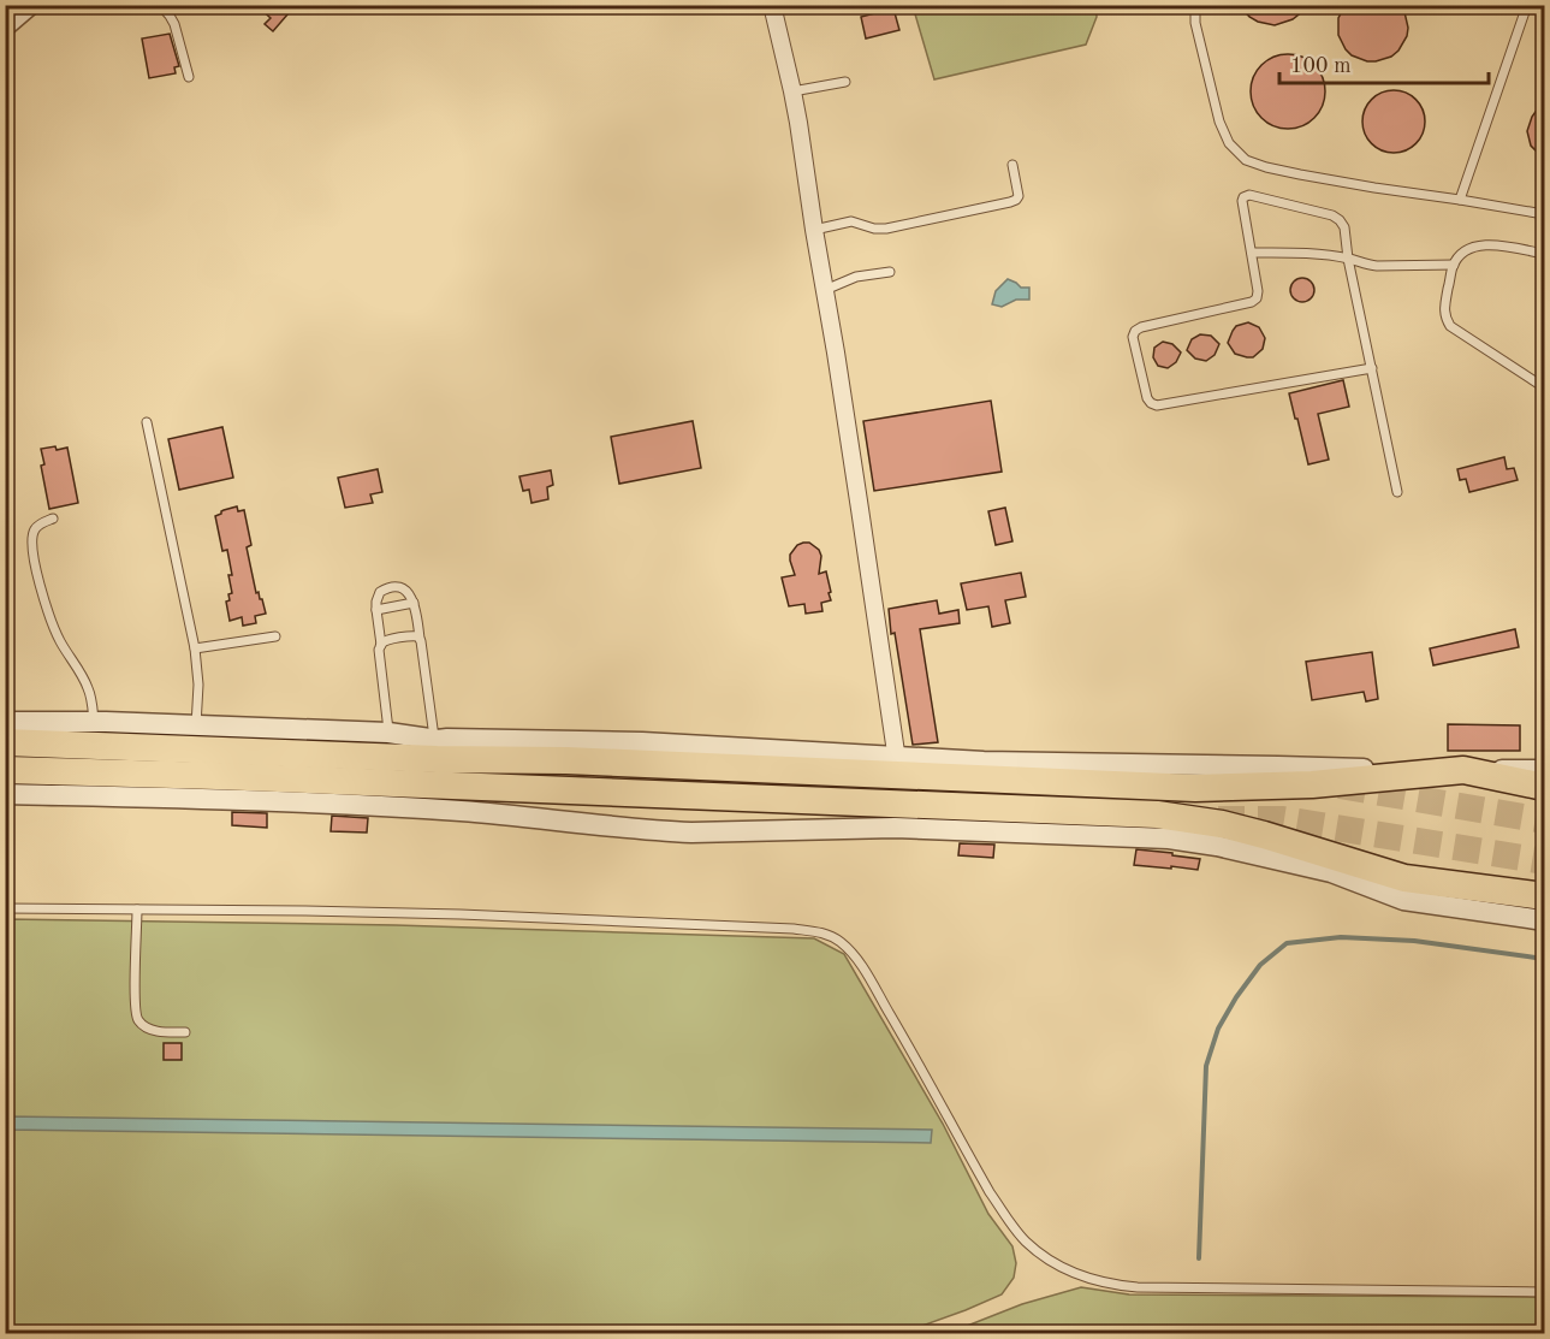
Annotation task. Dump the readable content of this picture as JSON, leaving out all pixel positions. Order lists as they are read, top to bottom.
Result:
{
  "scale_bar": "100 m"
}
